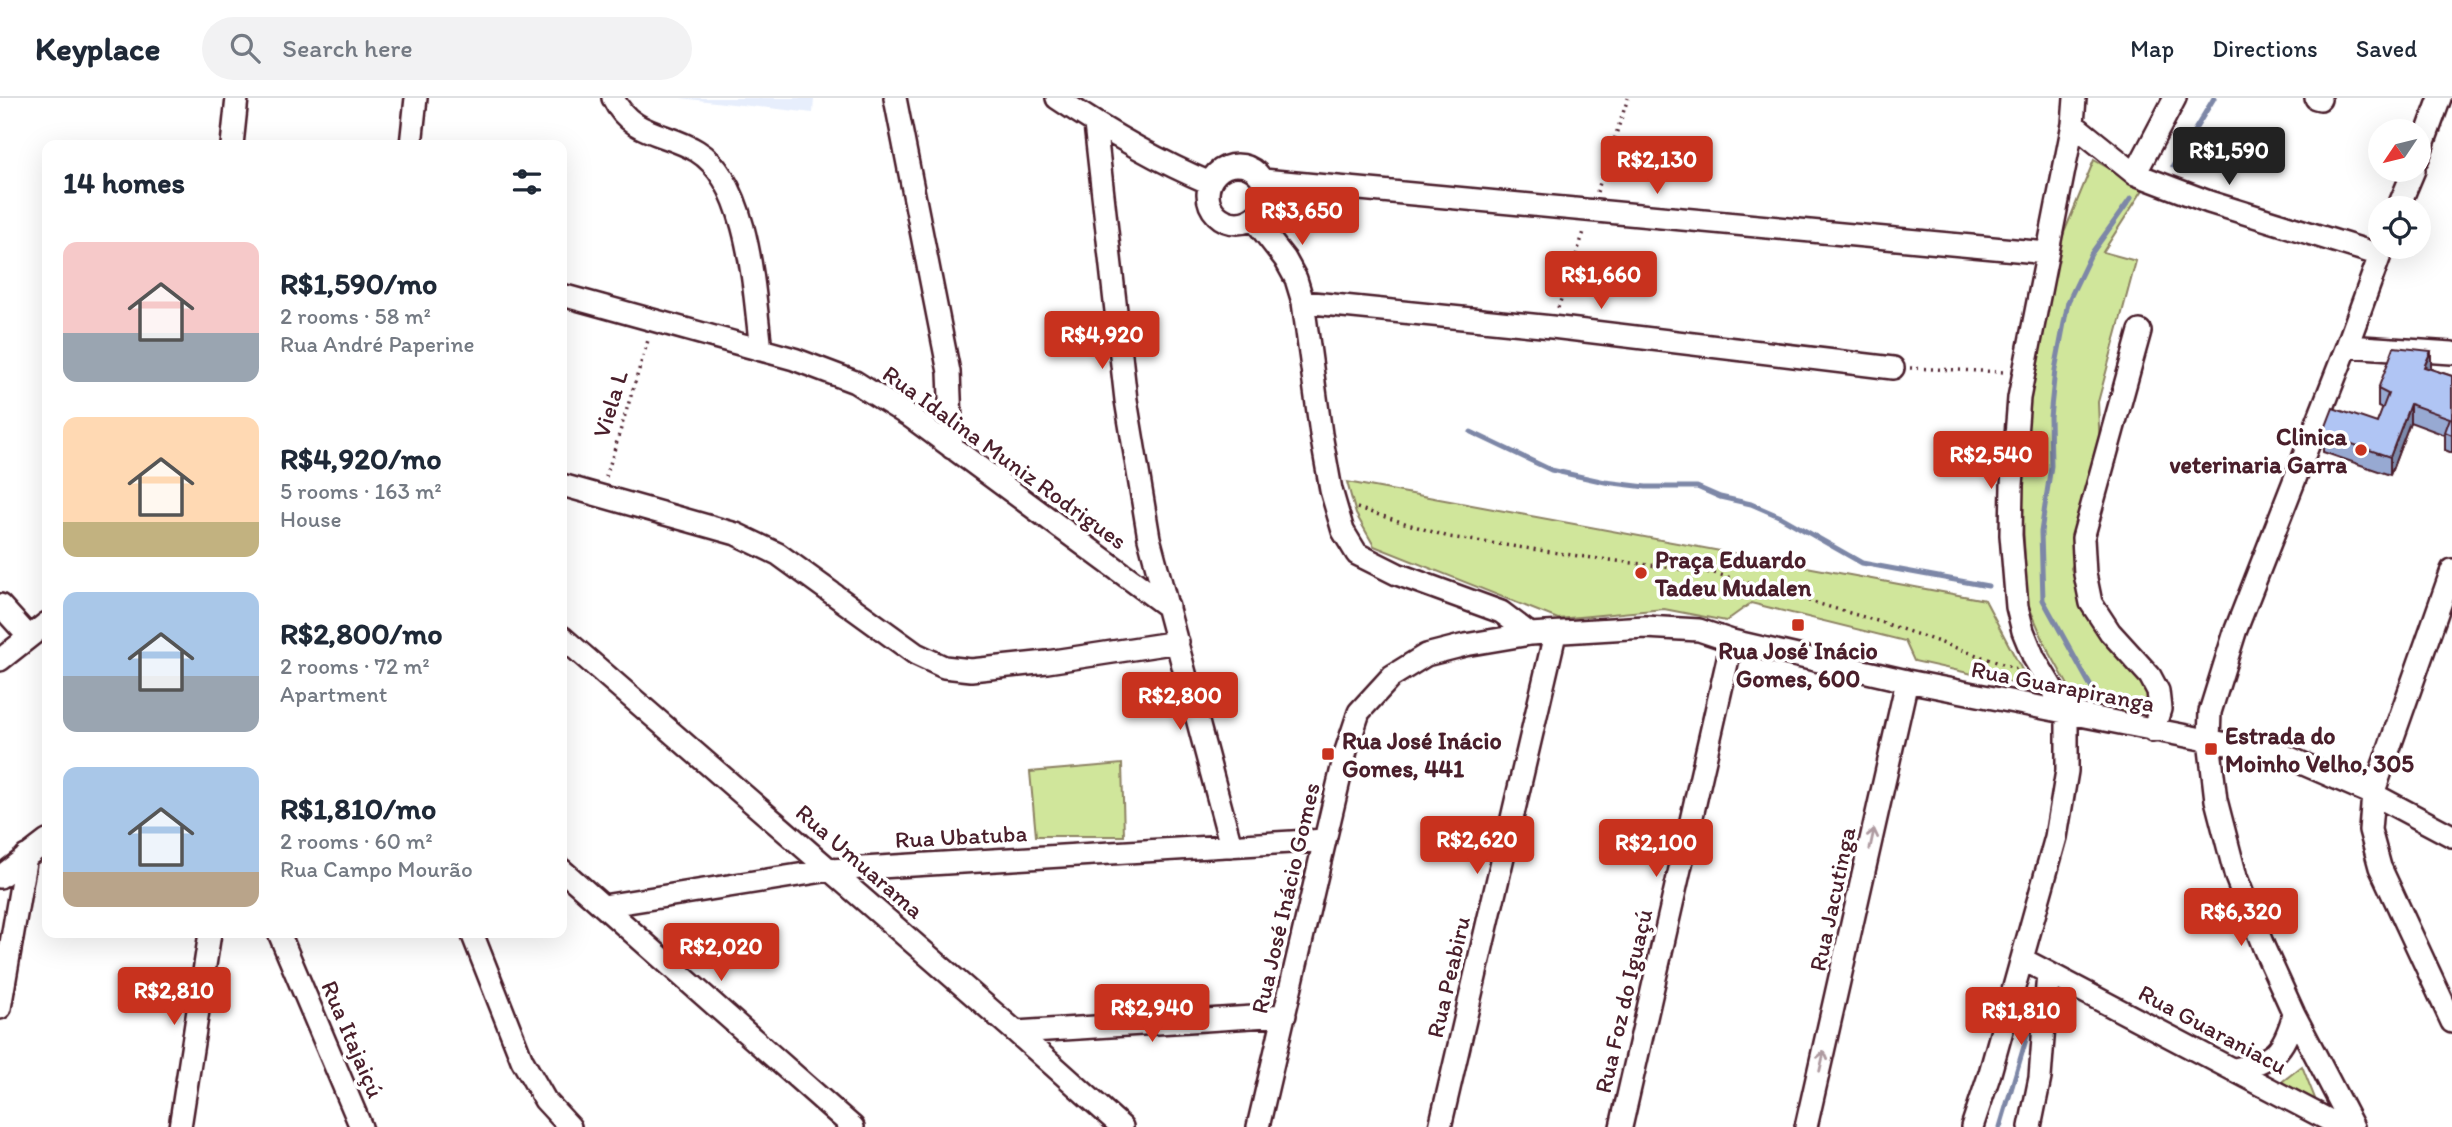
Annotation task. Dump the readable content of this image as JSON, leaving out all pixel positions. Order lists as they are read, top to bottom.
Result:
{
  "streets": {
    "street": [
      "Rua Idalina Muniz Rodrigues",
      "Rua Guarapiranga",
      "Rua Ubatuba",
      "Rua Umuarama",
      "Rua José Inácio Gomes",
      "Rua Jacutinga",
      "Rua Peabiru",
      "Rua Foz do Iguaçú",
      "Rua Guaraniacu",
      "Rua Itajaiçú"
    ],
    "path": ["Viela L"]
  },
  "crossings": [
    ["Viela L", "Rua Idalina Muniz Rodrigues"],
    ["Rua Guarapiranga", "Rua José Inácio Gomes"],
    ["Rua Guarapiranga", "Rua Jacutinga"],
    ["Rua Ubatuba", "Rua Umuarama"],
    ["Rua Ubatuba", "Rua José Inácio Gomes"],
    ["Rua José Inácio Gomes", "Rua Jacutinga"],
    ["Rua José Inácio Gomes", "Rua Peabiru"],
    ["Rua José Inácio Gomes", "Rua Foz do Iguaçú"]
  ],
  "places": {
    "other": ["Clinica veterinaria Garra", "Praça Eduardo Tadeu Mudalen"],
    "transit": ["Rua José Inácio Gomes, 600", "Estrada do Moinho Velho, 305", "Rua José Inácio Gomes, 441"]
  },
  "north": "bottom left",
  "page": {
    "header": "Keyplace",
    "search": "Search here",
    "nav": ["Map", "Directions", "Saved"],
    "price": [
      "R$1,590",
      "R$2,130",
      "R$3,650",
      "R$1,660",
      "R$4,920",
      "R$2,540",
      "R$2,800",
      "R$2,620",
      "R$2,100",
      "R$6,320",
      "R$2,020",
      "R$2,810",
      "R$2,940",
      "R$1,810"
    ],
    "heading": "14 homes",
    "list": [
      {
        "name": "R$1,590/mo",
        "note": "2 rooms · 58 m² · Rua André Paperine"
      },
      {
        "name": "R$4,920/mo",
        "note": "5 rooms · 163 m² · House"
      },
      {
        "name": "R$2,800/mo",
        "note": "2 rooms · 72 m² · Apartment"
      },
      {
        "name": "R$1,810/mo",
        "note": "2 rooms · 60 m² · Rua Campo Mourão"
      }
    ]
  }
}
